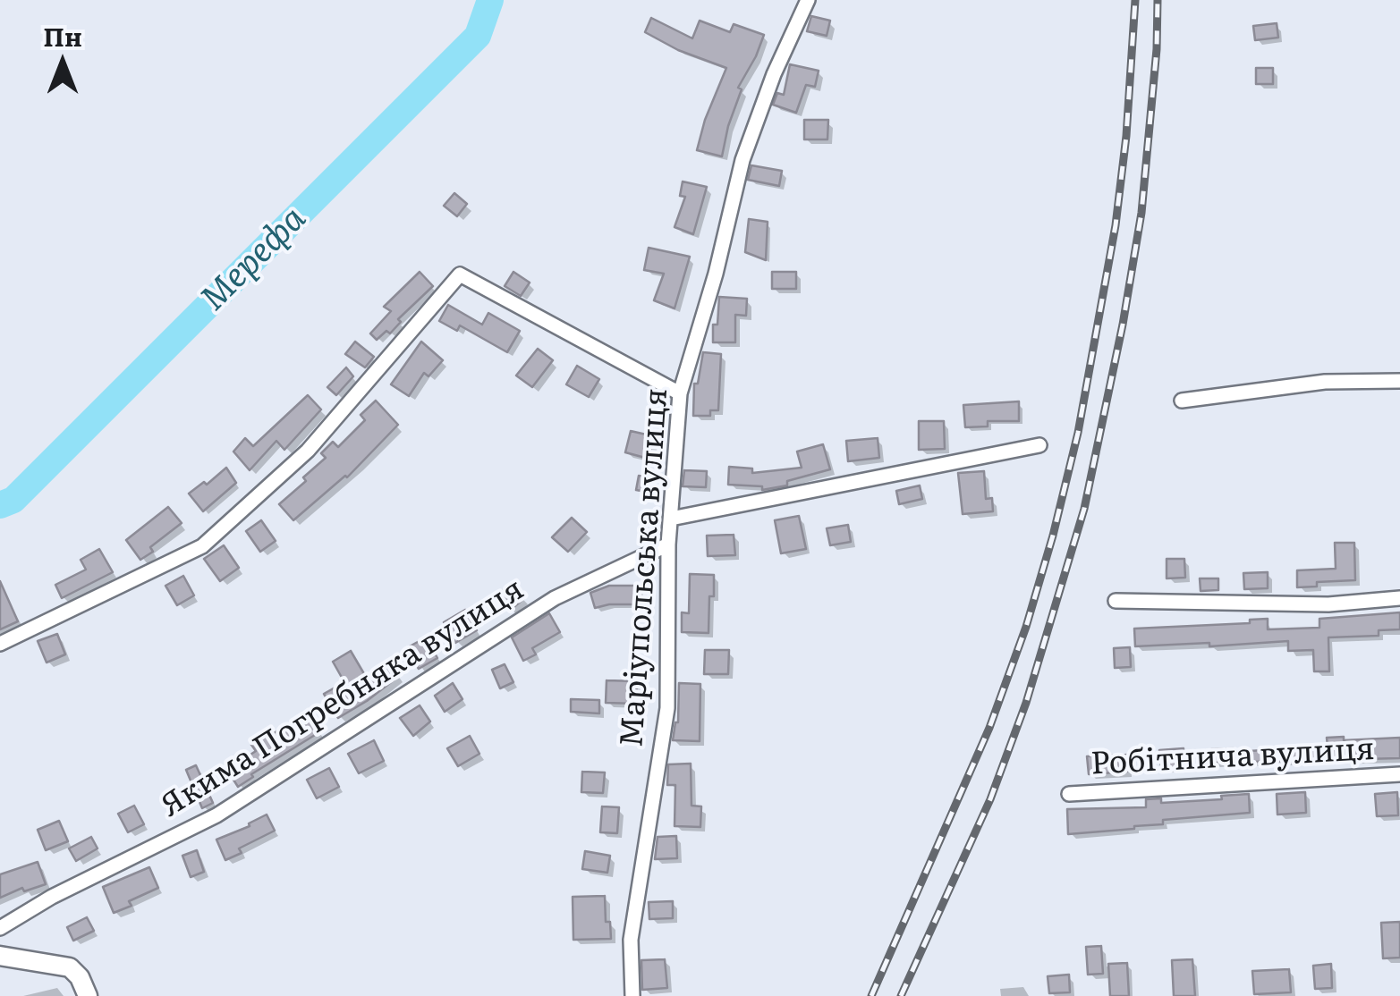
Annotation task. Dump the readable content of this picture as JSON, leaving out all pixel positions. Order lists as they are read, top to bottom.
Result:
{
  "streets": {
    "street": ["Маріупольська вулиця", "Якима Погребняка вулиця", "Робітнича вулиця"]
  },
  "crossings": [
    ["Маріупольська вулиця", "Якима Погребняка вулиця"]
  ],
  "water": ["Мерефа"],
  "north": "top"
}
